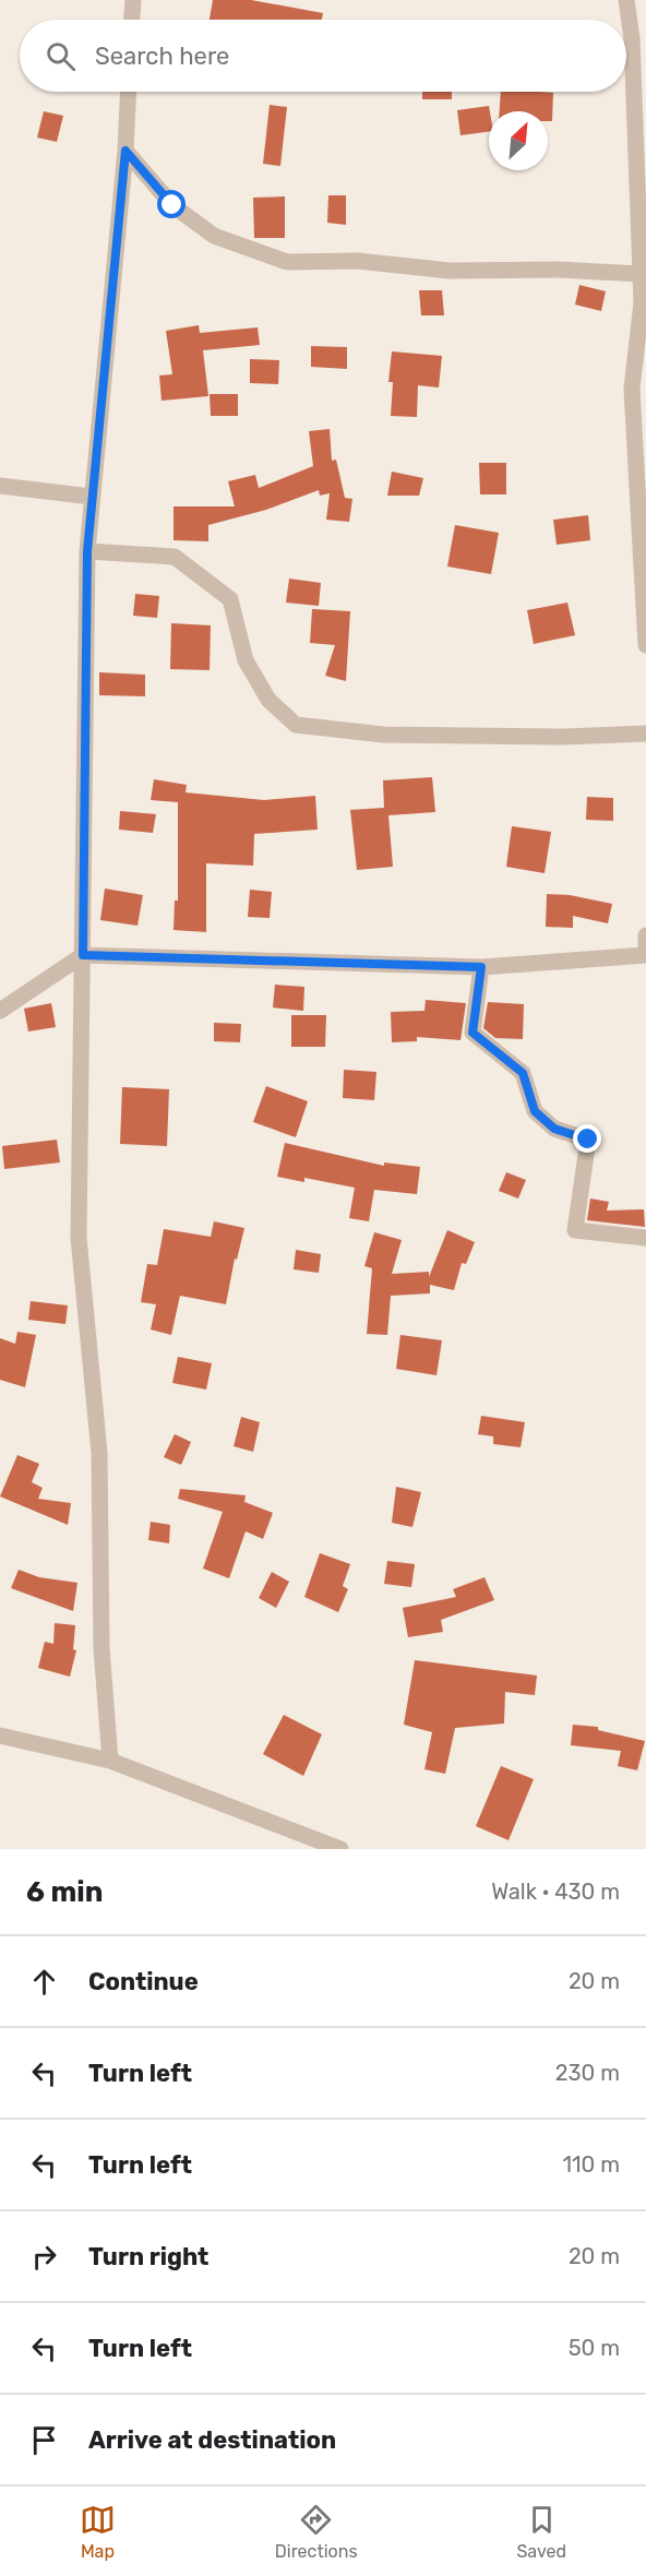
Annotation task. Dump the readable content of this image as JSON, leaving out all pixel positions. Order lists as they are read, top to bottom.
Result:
{
  "north": "top right",
  "page": {
    "search": "Search here",
    "heading": ["6 min", "Walk · 430 m"],
    "list": [
      ["Continue", "20 m"],
      ["Turn left", "230 m"],
      ["Turn left", "110 m"],
      ["Turn right", "20 m"],
      ["Turn left", "50 m"],
      "Arrive at destination"
    ],
    "nav": ["Map", "Directions", "Saved"]
  }
}
